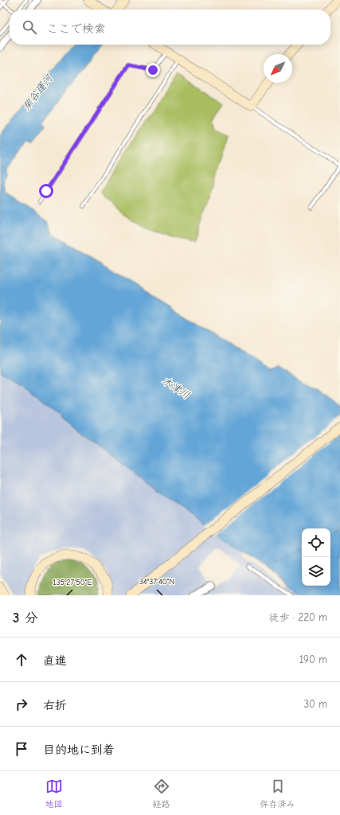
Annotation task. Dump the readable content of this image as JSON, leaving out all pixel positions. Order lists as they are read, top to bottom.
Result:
{
  "water": ["柴谷運河", "木津川"],
  "north": "bottom left",
  "page": {
    "search": "ここで検索",
    "heading": ["3 分", "徒歩 · 220 m"],
    "list": [
      ["直進", "190 m"],
      ["右折", "30 m"],
      "目的地に到着"
    ],
    "nav": ["地図", "経路", "保存済み"]
  },
  "coordinates": ["34°37'40\"N", "135°27'50\"E"]
}
